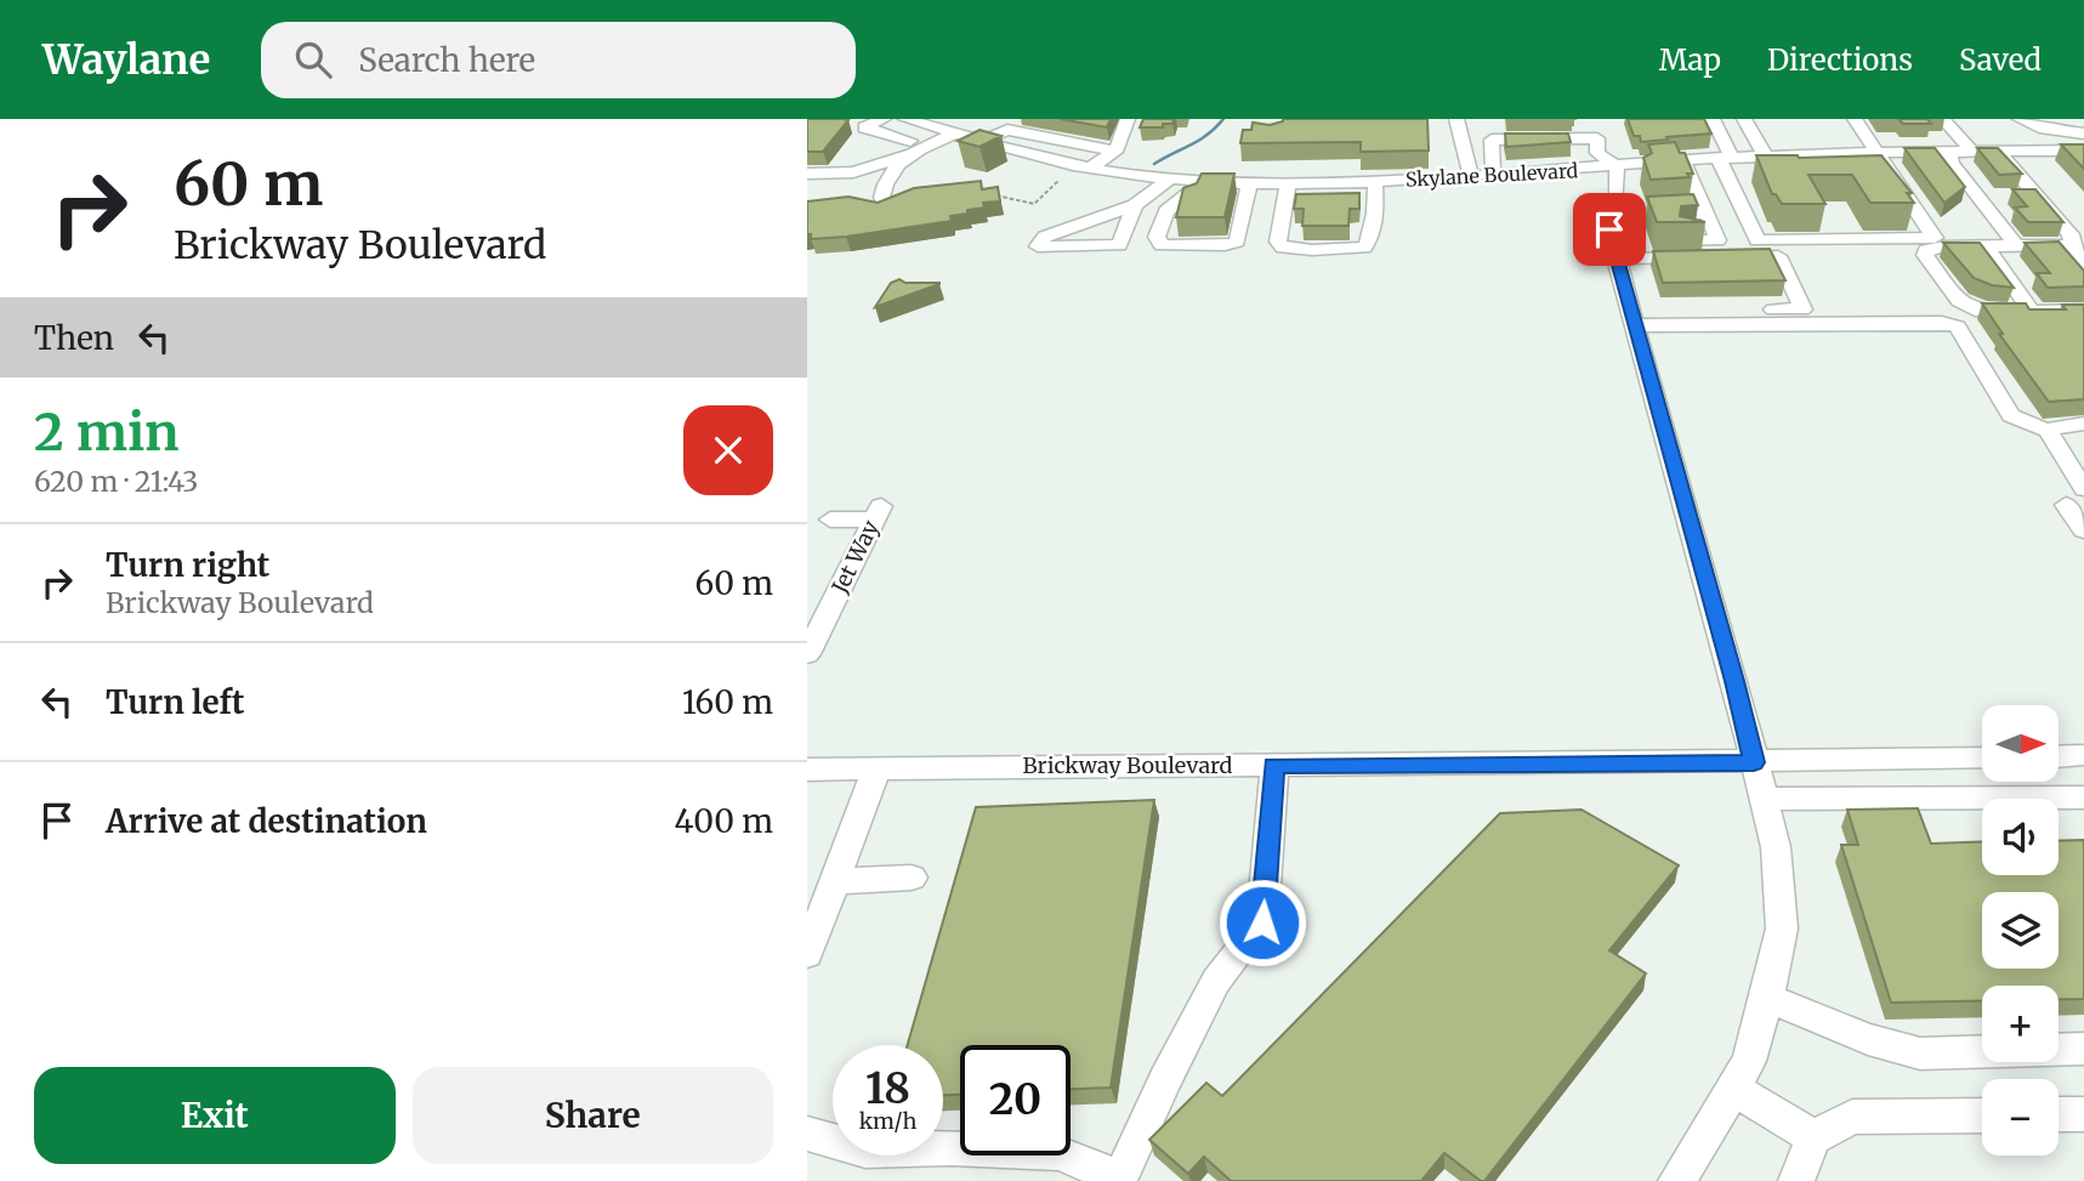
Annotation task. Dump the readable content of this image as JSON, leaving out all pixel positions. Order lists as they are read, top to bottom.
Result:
{
  "streets": {
    "street": ["Skylane Boulevard", "Jet Way", "Brickway Boulevard"]
  },
  "north": "right",
  "page": {
    "header": "Waylane",
    "search": "Search here",
    "nav": ["Map", "Directions", "Saved"],
    "turn": ["60 m", "Brickway Boulevard"],
    "then": "Then",
    "heading": ["2 min", "620 m · 21:43"],
    "list": [
      {
        "name": "Turn right",
        "note": "Brickway Boulevard",
        "value": "60 m"
      },
      {
        "name": "Turn left",
        "value": "160 m"
      },
      {
        "name": "Arrive at destination",
        "value": "400 m"
      }
    ],
    "map_buttons": ["+", "−"],
    "speed": "18 km/h",
    "limit": "20",
    "buttons": ["Exit", "Share"]
  }
}
